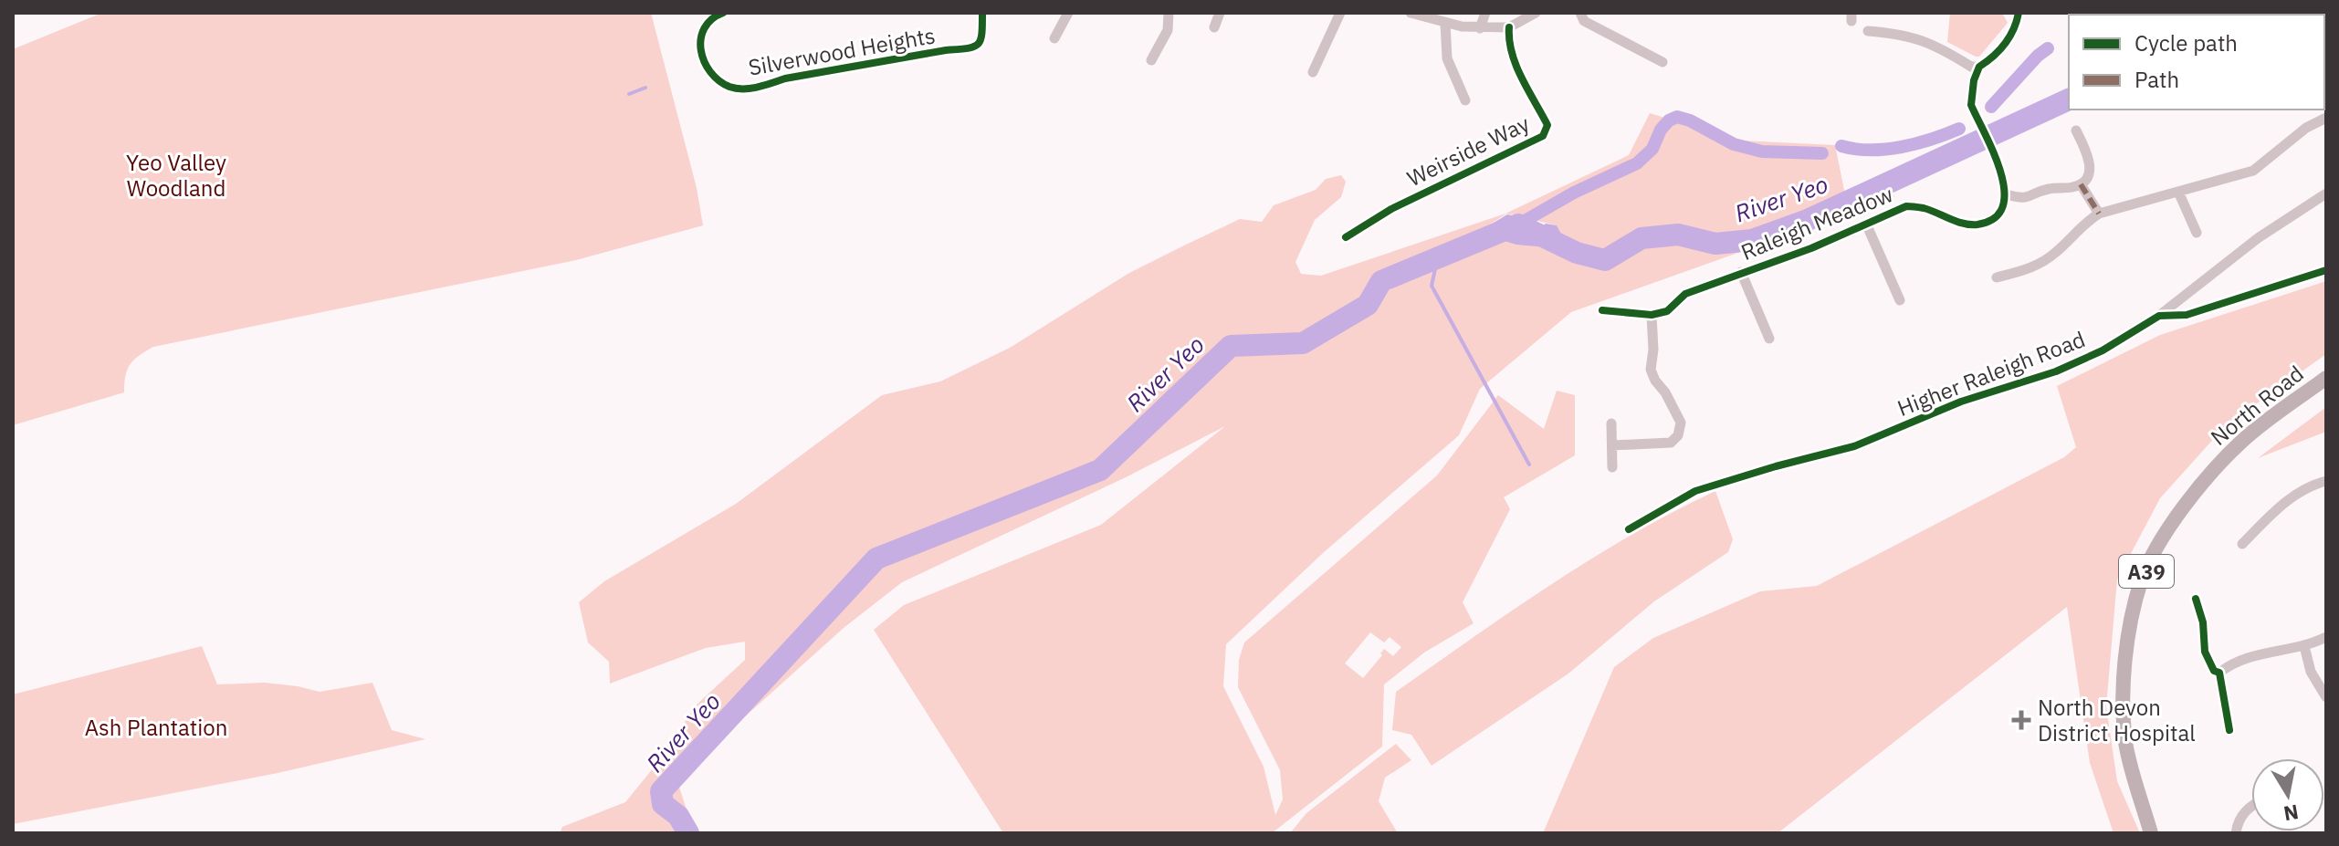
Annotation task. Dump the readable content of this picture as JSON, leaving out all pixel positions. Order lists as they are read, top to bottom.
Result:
{
  "streets": {
    "main road": ["North Road", "A39"],
    "street": [
      "Silverwood Heights",
      "Weirside Way",
      "Raleigh Meadow",
      "Higher Raleigh Road"
    ]
  },
  "water": ["River Yeo"],
  "parks": ["Yeo Valley Woodland", "Ash Plantation"],
  "places": {
    "health": ["North Devon District Hospital"]
  },
  "legend": ["Cycle path", "Path"],
  "north": "bottom"
}
